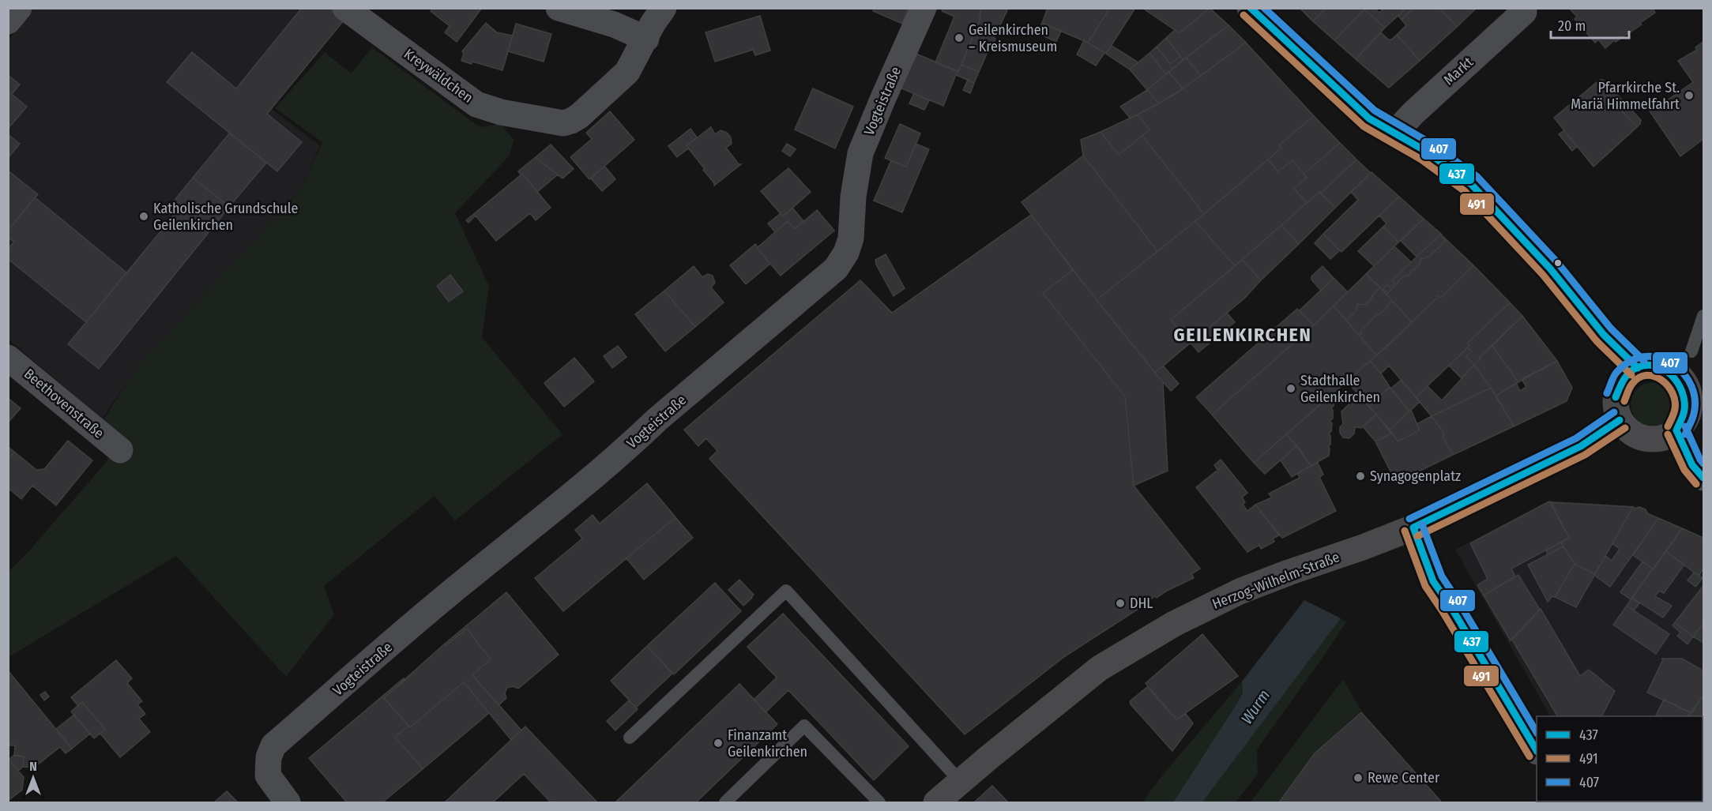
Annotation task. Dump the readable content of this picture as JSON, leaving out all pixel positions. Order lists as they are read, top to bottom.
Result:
{
  "streets": {
    "street": [
      "Markt",
      "Kreywäldchen",
      "Vogteistraße",
      "Beethovenstraße",
      "Herzog-Wilhelm-Straße"
    ]
  },
  "districts": ["GEILENKIRCHEN"],
  "water": ["Wurm"],
  "places": [
    "Geilenkirchen – Kreismuseum",
    "Pfarrkirche St. Mariä Himmelfahrt",
    "Katholische Grundschule Geilenkirchen",
    "Stadthalle Geilenkirchen",
    "Synagogenplatz",
    "DHL",
    "Finanzamt Geilenkirchen",
    "Rewe Center"
  ],
  "lines": ["transit line 437", "transit line 407", "transit line 491"],
  "legend": ["437", "491", "407"],
  "scale_bar": "20 m",
  "north": "top"
}
